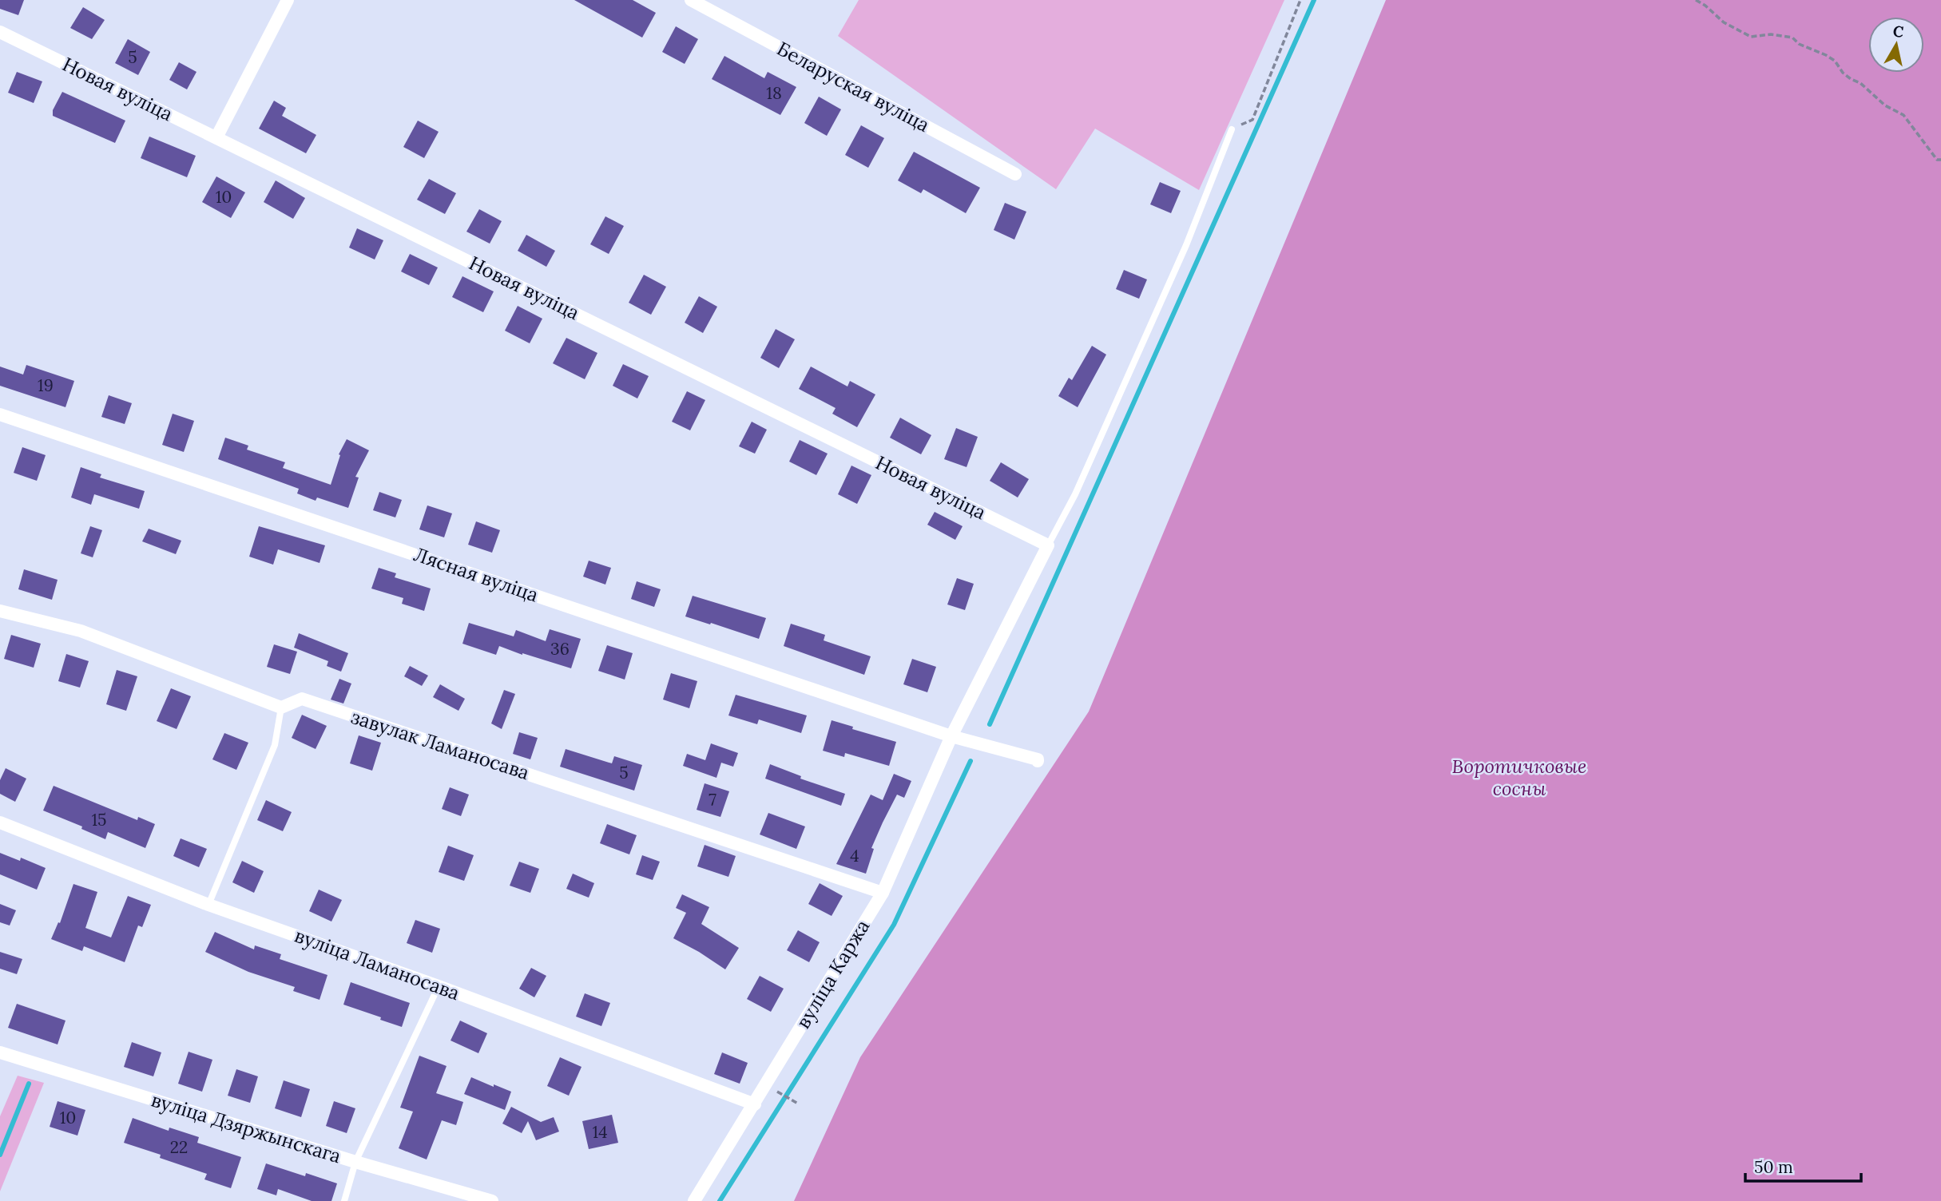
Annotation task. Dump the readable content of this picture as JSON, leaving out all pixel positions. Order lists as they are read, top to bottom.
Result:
{
  "streets": {
    "street": [
      "Беларуская вуліца",
      "Новая вуліца",
      "Лясная вуліца",
      "завулак Ламаносава",
      "вуліца Ламаносава",
      "вуліца Каржа",
      "вуліца Дзяржынскага"
    ]
  },
  "crossings": [
    ["Лясная вуліца", "вуліца Каржа"],
    ["завулак Ламаносава", "вуліца Каржа"],
    ["вуліца Ламаносава", "вуліца Каржа"]
  ],
  "parks": ["Воротичковые сосны"],
  "house_numbers": [
    "5",
    "18",
    "10",
    "19",
    "36",
    "5",
    "7",
    "15",
    "4",
    "10",
    "14",
    "22"
  ],
  "scale_bar": "50 m",
  "north": "top"
}
